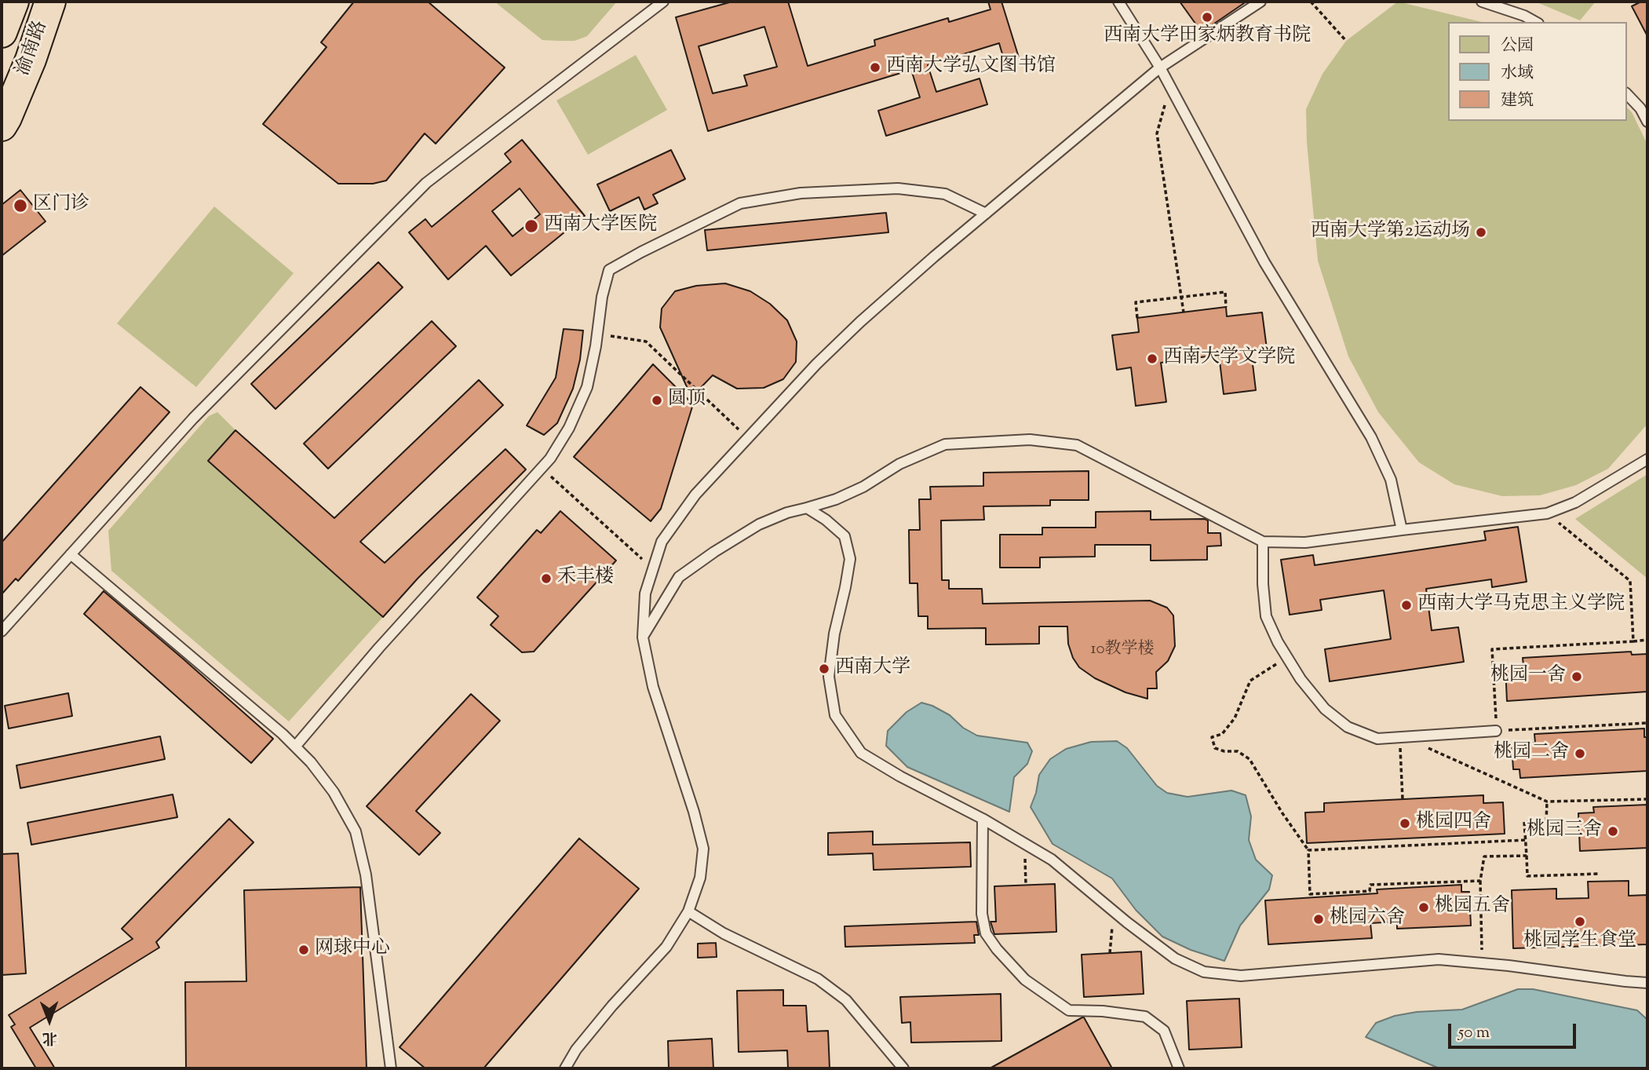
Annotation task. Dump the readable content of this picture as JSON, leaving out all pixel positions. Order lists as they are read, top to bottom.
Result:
{
  "streets": {
    "highway": ["渝南路"]
  },
  "places": [
    "西南大学田家炳教育书院",
    "西南大学弘文图书馆",
    "区门诊",
    "西南大学医院",
    "西南大学第2运动场",
    "西南大学文学院",
    "圆顶",
    "禾丰楼",
    "西南大学马克思主义学院",
    "西南大学",
    "桃园一舍",
    "桃园二舍",
    "桃园四舍",
    "桃园三舍",
    "桃园五舍",
    "桃园六舍",
    "桃园学生食堂",
    "网球中心"
  ],
  "house_numbers": ["10教学楼"],
  "legend": ["公园", "水域", "建筑"],
  "scale_bar": "50 m",
  "north": "bottom"
}
